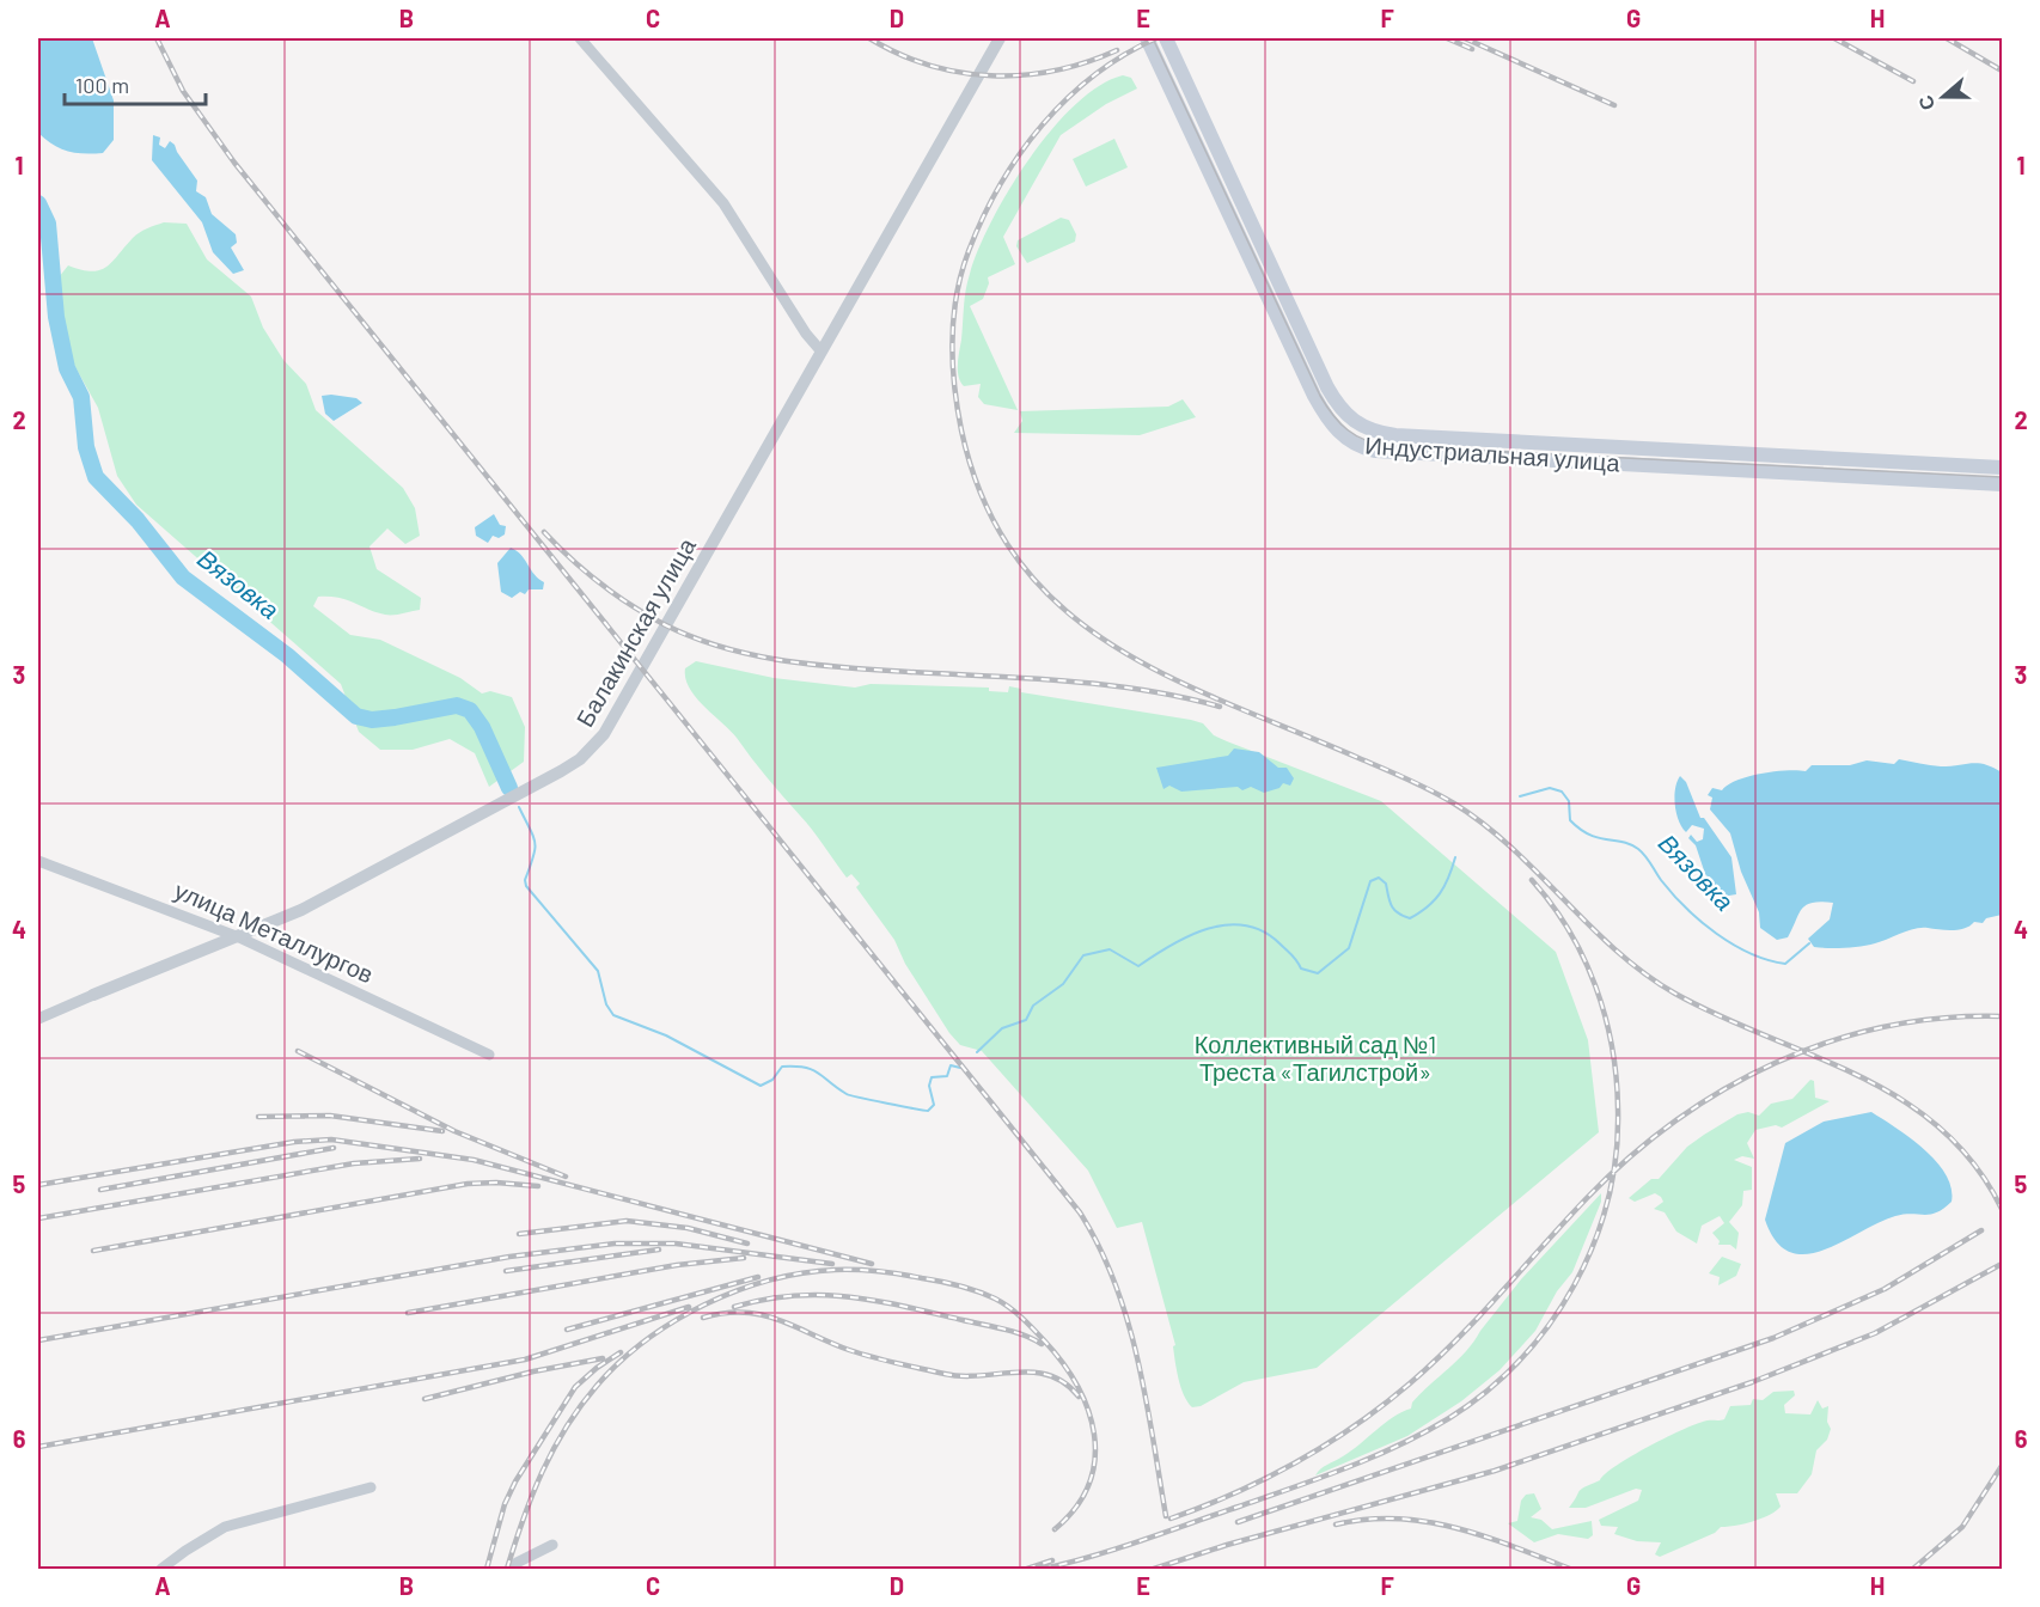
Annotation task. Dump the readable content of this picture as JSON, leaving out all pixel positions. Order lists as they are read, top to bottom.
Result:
{
  "streets": {
    "main road": ["Индустриальная улица"],
    "street": ["Балакинская улица", "улица Металлургов"]
  },
  "crossings": [
    ["Балакинская улица", "улица Металлургов"]
  ],
  "water": ["Вязовка"],
  "parks": ["Коллективный сад №1 Треста «Тагилстрой»"],
  "scale_bar": "100 m",
  "north": "left",
  "grid": {
    "columns": [
      "A",
      "B",
      "C",
      "D",
      "E",
      "F",
      "G",
      "H"
    ],
    "rows": [
      "1",
      "2",
      "3",
      "4",
      "5",
      "6"
    ]
  }
}
